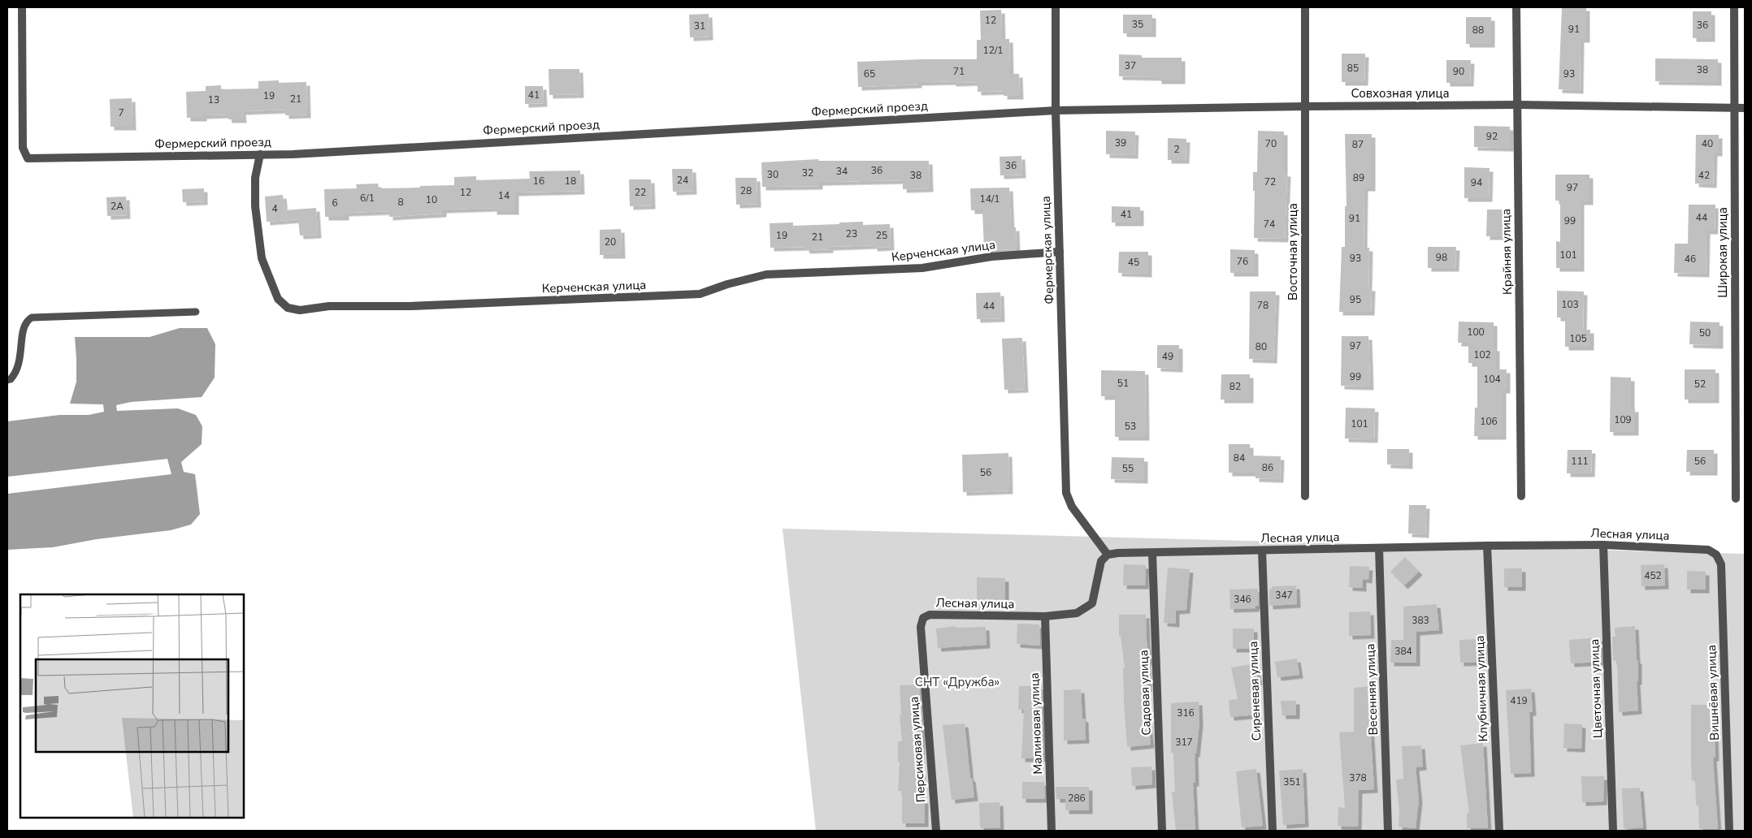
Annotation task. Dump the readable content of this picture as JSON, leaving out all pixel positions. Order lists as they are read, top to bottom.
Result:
{
  "streets": {
    "street": [
      "Совхозная улица",
      "Фермерский проезд",
      "Фермерская улица",
      "Керченская улица",
      "Восточная улица",
      "Крайняя улица",
      "Широкая улица",
      "Лесная улица",
      "Клубничная улица",
      "Цветочная улица",
      "Весенняя улица",
      "Сиреневая улица",
      "Садовая улица",
      "Вишнёвая улица",
      "Малиновая улица",
      "Персиковая улица"
    ]
  },
  "crossings": [
    ["Совхозная улица", "Фермерский проезд"],
    ["Совхозная улица", "Фермерская улица"],
    ["Совхозная улица", "Восточная улица"],
    ["Совхозная улица", "Крайняя улица"],
    ["Совхозная улица", "Широкая улица"],
    ["Фермерский проезд", "Фермерская улица"],
    ["Фермерский проезд", "Керченская улица"],
    ["Фермерская улица", "Керченская улица"],
    ["Фермерская улица", "Лесная улица"],
    ["Лесная улица", "Клубничная улица"],
    ["Лесная улица", "Цветочная улица"],
    ["Лесная улица", "Весенняя улица"],
    ["Лесная улица", "Сиреневая улица"],
    ["Лесная улица", "Садовая улица"],
    ["Лесная улица", "Вишнёвая улица"],
    ["Лесная улица", "Малиновая улица"],
    ["Лесная улица", "Персиковая улица"]
  ],
  "parks": ["СНТ «Дружба»"],
  "house_numbers": [
    "12",
    "35",
    "36",
    "31",
    "91",
    "88",
    "12/1",
    "37",
    "85",
    "38",
    "71",
    "90",
    "65",
    "93",
    "41",
    "19",
    "21",
    "13",
    "7",
    "92",
    "39",
    "70",
    "40",
    "87",
    "2",
    "36",
    "36",
    "34",
    "32",
    "30",
    "38",
    "42",
    "89",
    "24",
    "16",
    "18",
    "72",
    "94",
    "97",
    "28",
    "12",
    "22",
    "14",
    "6/1",
    "14/1",
    "10",
    "8",
    "6",
    "2А",
    "4",
    "41",
    "44",
    "91",
    "99",
    "74",
    "23",
    "19",
    "25",
    "21",
    "20",
    "101",
    "98",
    "93",
    "46",
    "76",
    "45",
    "95",
    "103",
    "78",
    "44",
    "100",
    "50",
    "105",
    "97",
    "80",
    "102",
    "49",
    "99",
    "104",
    "51",
    "52",
    "82",
    "109",
    "106",
    "101",
    "53",
    "84",
    "111",
    "56",
    "86",
    "55",
    "56",
    "452",
    "347",
    "346",
    "383",
    "384",
    "419",
    "316",
    "317",
    "378",
    "351",
    "286"
  ]
}
